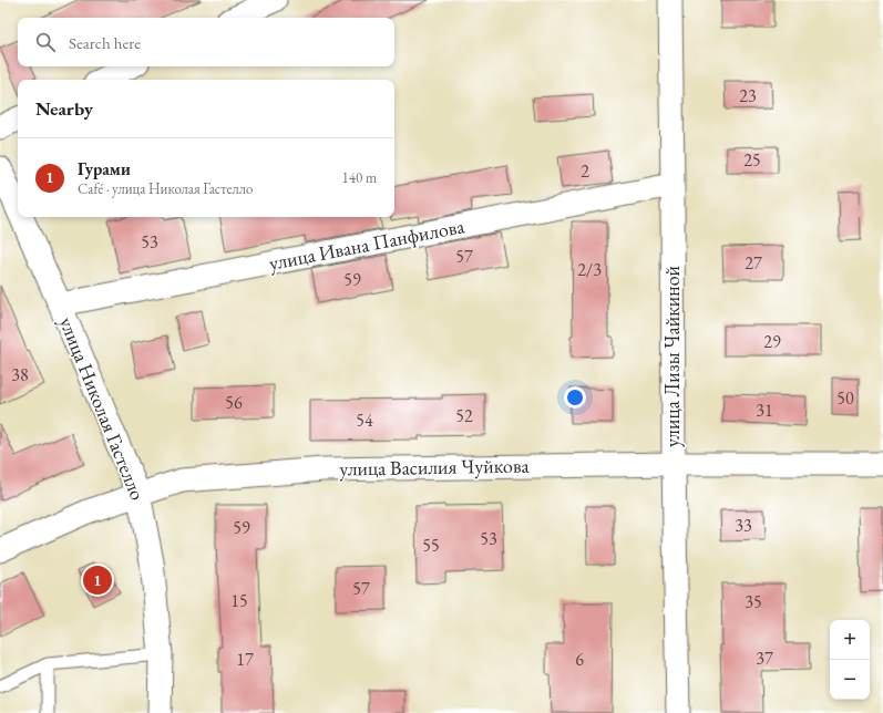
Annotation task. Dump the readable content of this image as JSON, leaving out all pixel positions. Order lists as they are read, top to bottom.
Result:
{
  "streets": {
    "street": [
      "улица Ивана Панфилова",
      "улица Лизы Чайкиной",
      "улица Николая Гастелло",
      "улица Василия Чуйкова"
    ]
  },
  "crossings": [
    ["улица Ивана Панфилова", "улица Лизы Чайкиной"],
    ["улица Ивана Панфилова", "улица Николая Гастелло"],
    ["улица Лизы Чайкиной", "улица Василия Чуйкова"],
    ["улица Николая Гастелло", "улица Василия Чуйкова"]
  ],
  "house_numbers": [
    "23",
    "25",
    "2",
    "53",
    "57",
    "27",
    "2/3",
    "59",
    "29",
    "38",
    "50",
    "56",
    "31",
    "52",
    "54",
    "33",
    "59",
    "53",
    "55",
    "57",
    "15",
    "35",
    "37",
    "17",
    "6"
  ],
  "page": {
    "search": "Search here",
    "heading": "Nearby",
    "list": [
      {
        "mark": "1",
        "name": "Гурами",
        "note": "Café · улица Николая Гастелло",
        "value": "140 m"
      }
    ],
    "pins": "1",
    "map_buttons": ["+", "−"]
  }
}
